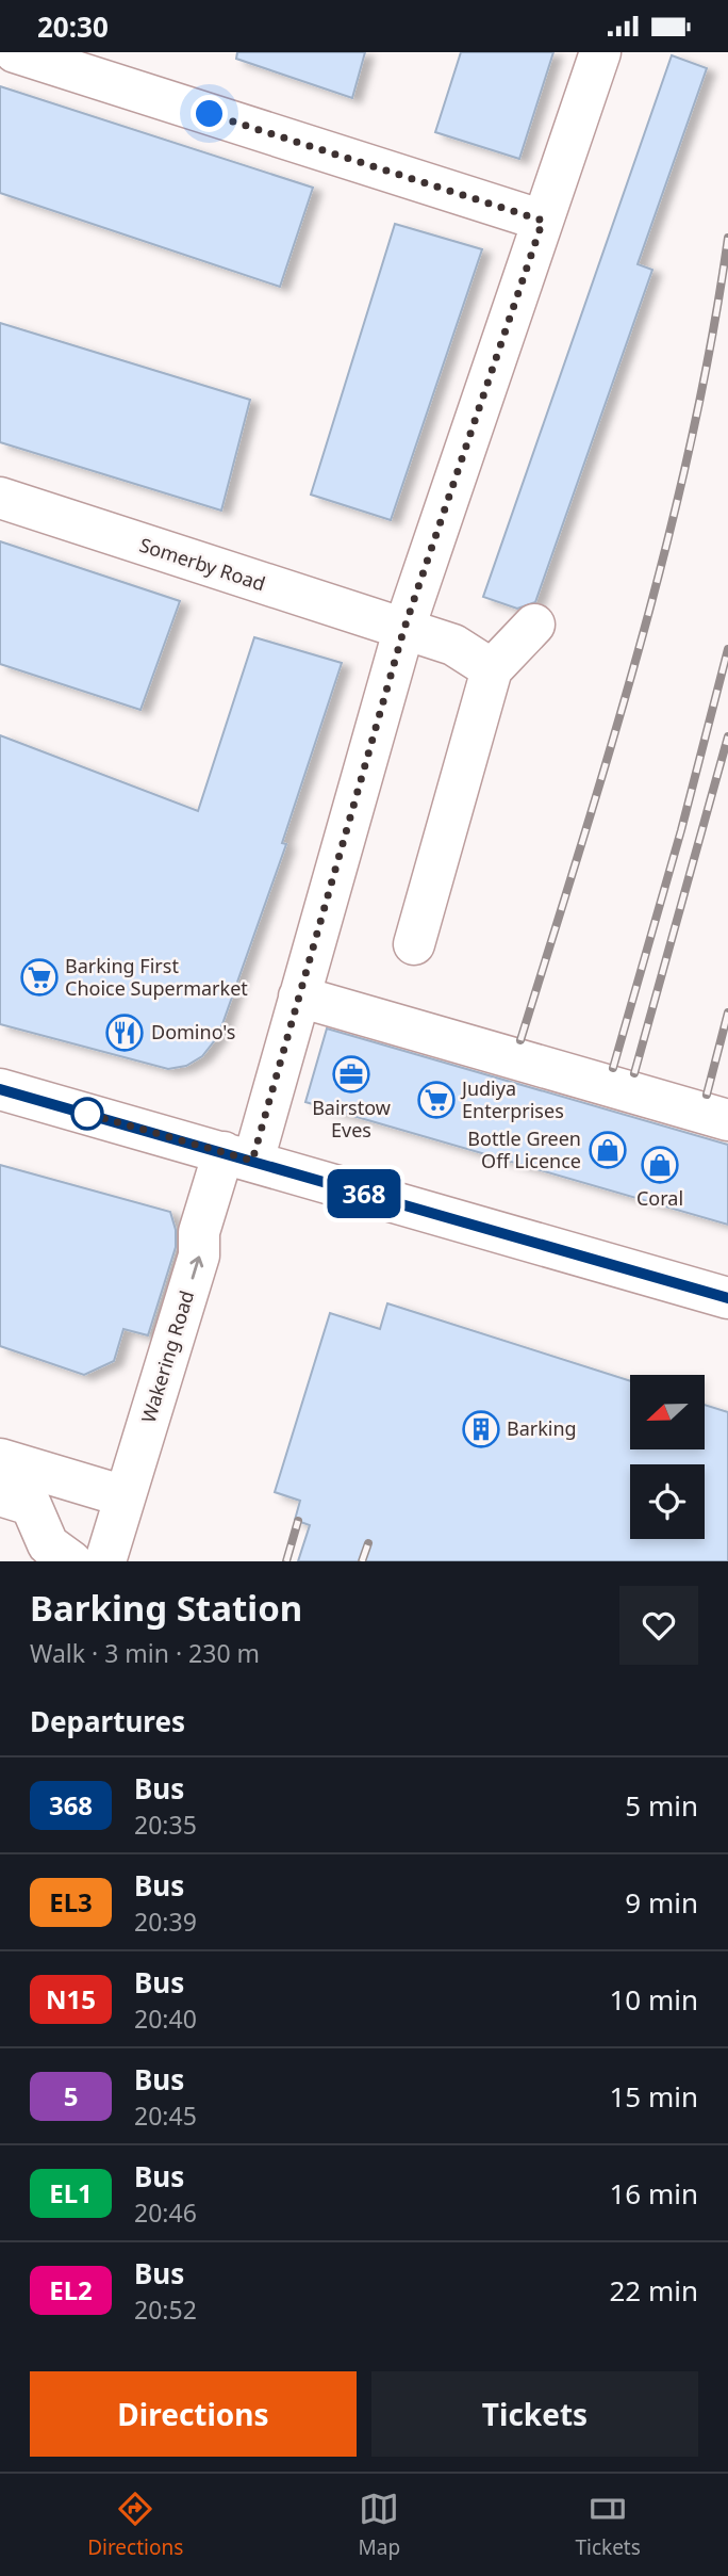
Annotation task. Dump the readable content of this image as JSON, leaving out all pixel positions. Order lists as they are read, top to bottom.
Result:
{
  "streets": {
    "street": ["Somerby Road", "Wakering Road"]
  },
  "crossings": [
    ["Somerby Road", "Wakering Road"]
  ],
  "places": {
    "supermarket": ["Barking First Choice Supermarket", "Judiya Enterprises"],
    "restaurant": ["Domino's"],
    "office": ["Bairstow Eves"],
    "shop": ["Bottle Green Off Licence", "Coral"],
    "building": ["Barking"]
  },
  "lines": ["bus line 368"],
  "north": "left",
  "page": {
    "status": "20:30",
    "on_map": "368",
    "heading": [
      ["Barking Station", "Walk · 3 min · 230 m"],
      "Departures"
    ],
    "list": [
      {
        "mark": "368",
        "name": "Bus",
        "note": "20:35",
        "value": "5 min"
      },
      {
        "mark": "EL3",
        "name": "Bus",
        "note": "20:39",
        "value": "9 min"
      },
      {
        "mark": "N15",
        "name": "Bus",
        "note": "20:40",
        "value": "10 min"
      },
      {
        "mark": "5",
        "name": "Bus",
        "note": "20:45",
        "value": "15 min"
      },
      {
        "mark": "EL1",
        "name": "Bus",
        "note": "20:46",
        "value": "16 min"
      },
      {
        "mark": "EL2",
        "name": "Bus",
        "note": "20:52",
        "value": "22 min"
      }
    ],
    "buttons": ["Directions", "Tickets"],
    "tabs": ["Directions", "Map", "Tickets"]
  }
}
